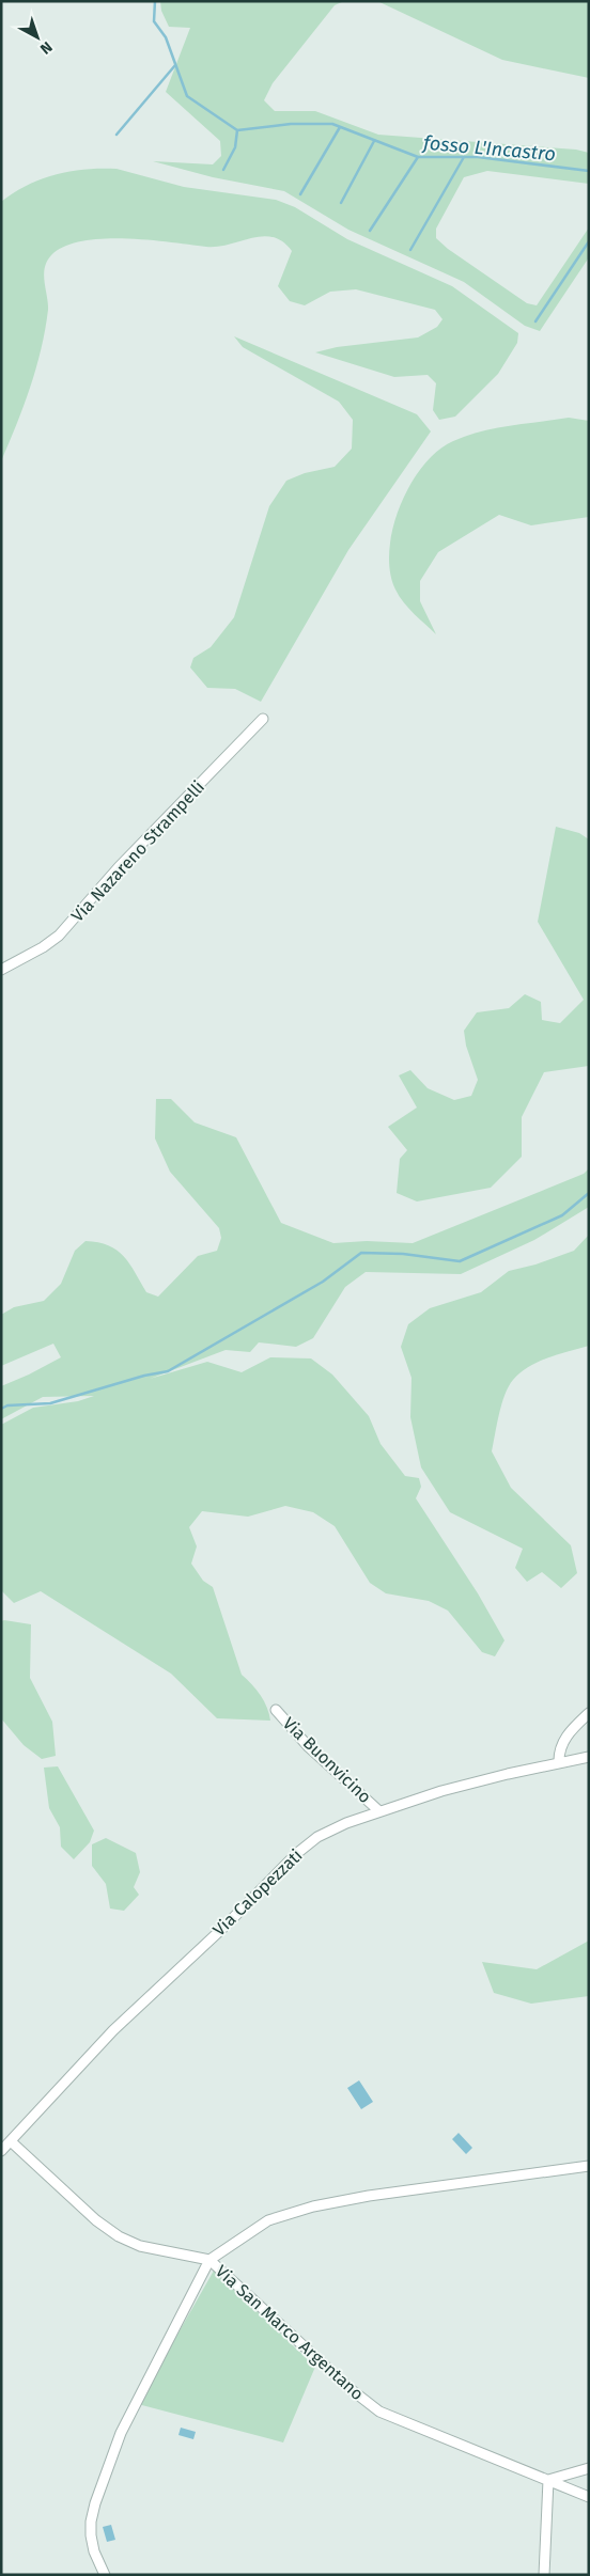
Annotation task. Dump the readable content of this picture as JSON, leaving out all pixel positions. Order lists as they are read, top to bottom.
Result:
{
  "streets": {
    "street": [
      "Via Nazareno Strampelli",
      "Via Buonvicino",
      "Via Calopezzati",
      "Via San Marco Argentano"
    ]
  },
  "crossings": [
    ["Via Buonvicino", "Via Calopezzati"],
    ["Via Calopezzati", "Via San Marco Argentano"]
  ],
  "water": ["fosso L'Incastro"],
  "north": "bottom right"
}
